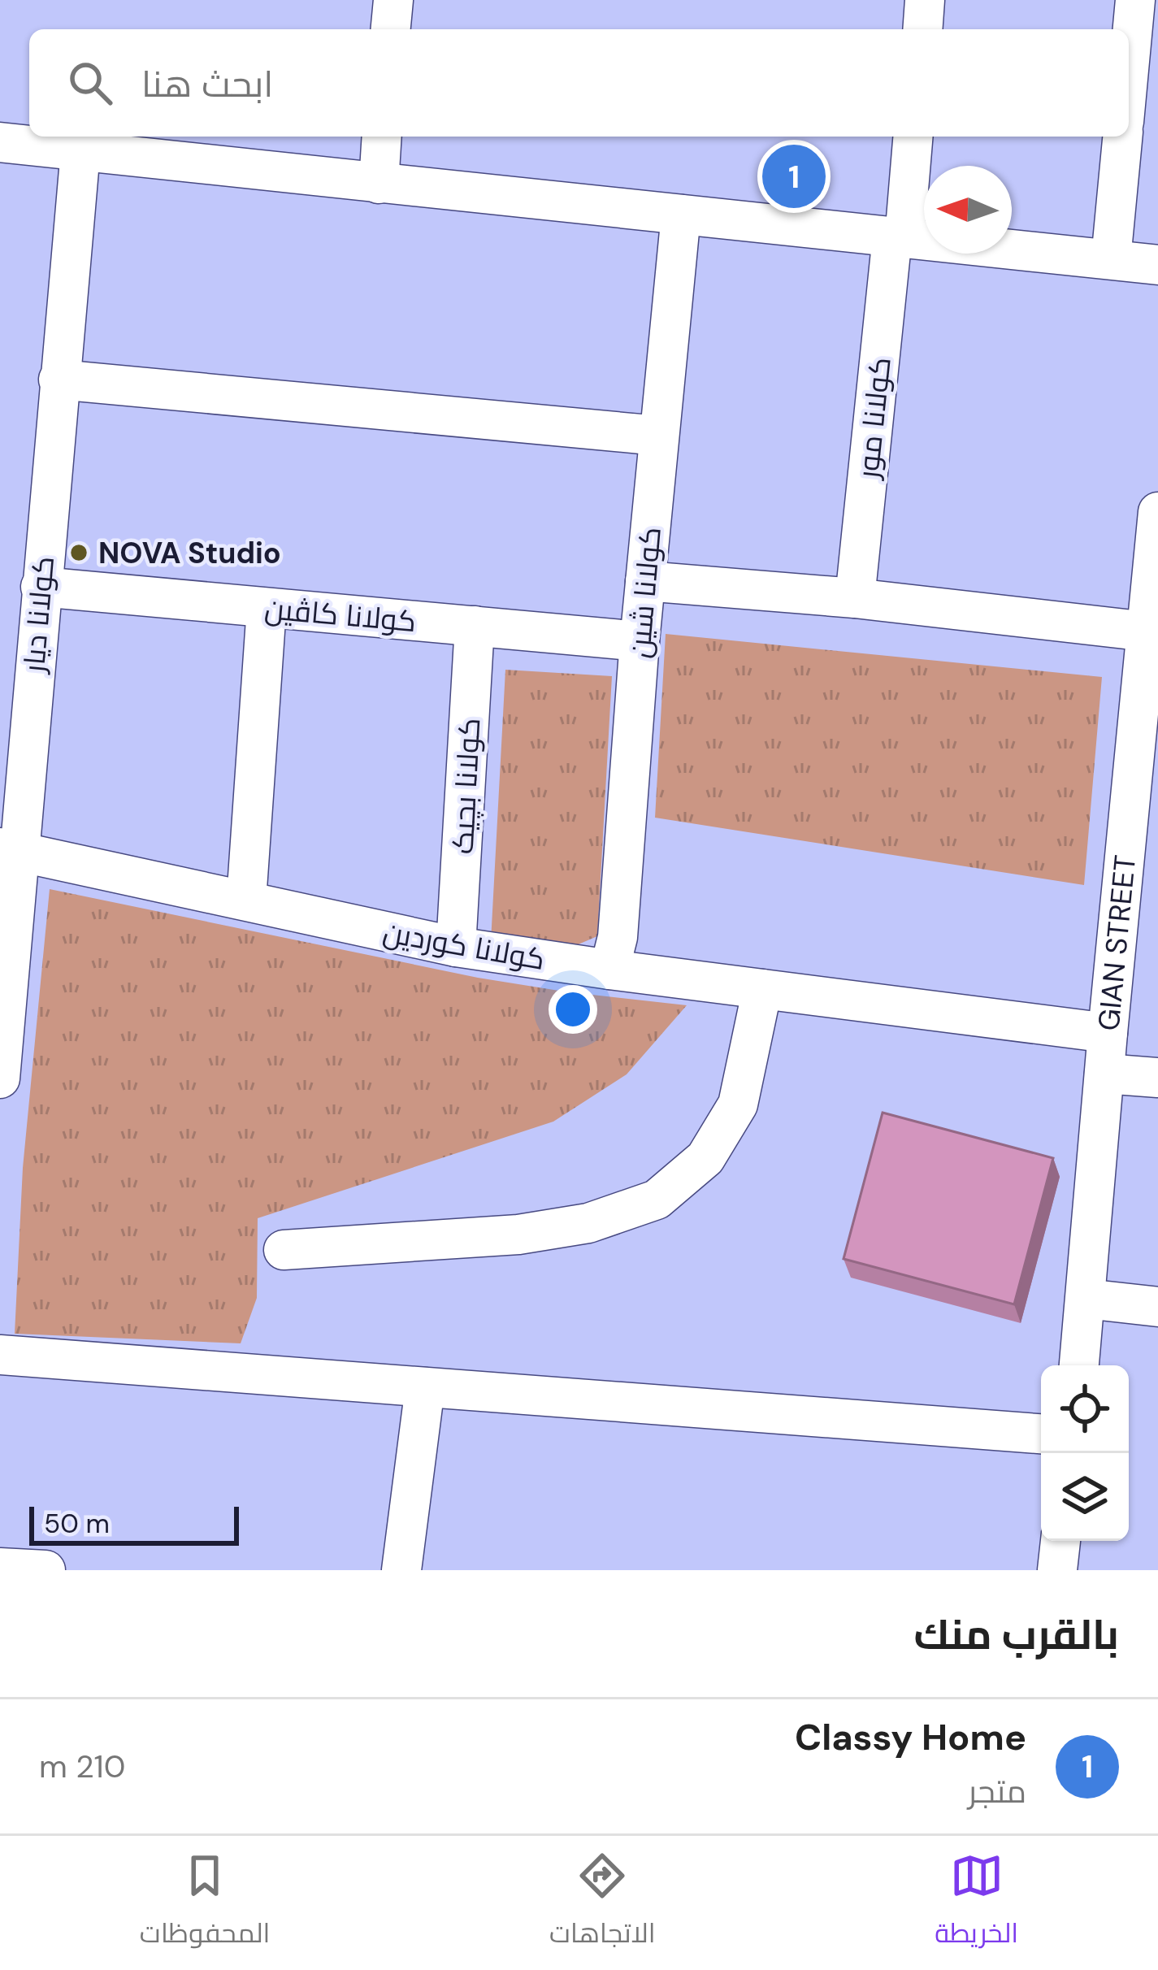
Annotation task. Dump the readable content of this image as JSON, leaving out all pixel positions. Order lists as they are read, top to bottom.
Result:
{
  "streets": {
    "street": [
      "کولانا مور",
      "کولانا شین",
      "کولانا دیار",
      "کولانا کاڤین",
      "کولانا بچیک",
      "GIAN STREET",
      "کولانا کوردین"
    ]
  },
  "crossings": [
    ["کولانا شین", "کولانا کاڤین"],
    ["کولانا شین", "کولانا کوردین"],
    ["کولانا دیار", "کولانا کاڤین"],
    ["کولانا دیار", "کولانا کوردین"],
    ["کولانا کاڤین", "کولانا بچیک"],
    ["کولانا بچیک", "کولانا کوردین"],
    ["GIAN STREET", "کولانا کوردین"]
  ],
  "places": ["NOVA Studio"],
  "scale_bar": "50 m",
  "north": "left",
  "page": {
    "search": "ابحث هنا",
    "pins": "1",
    "scale": "50 m",
    "heading": "بالقرب منك",
    "list": [
      {
        "mark": "1",
        "name": "Classy Home",
        "note": "متجر",
        "value": "210 m"
      }
    ],
    "nav": ["الخريطة", "الاتجاهات", "المحفوظات"]
  }
}
